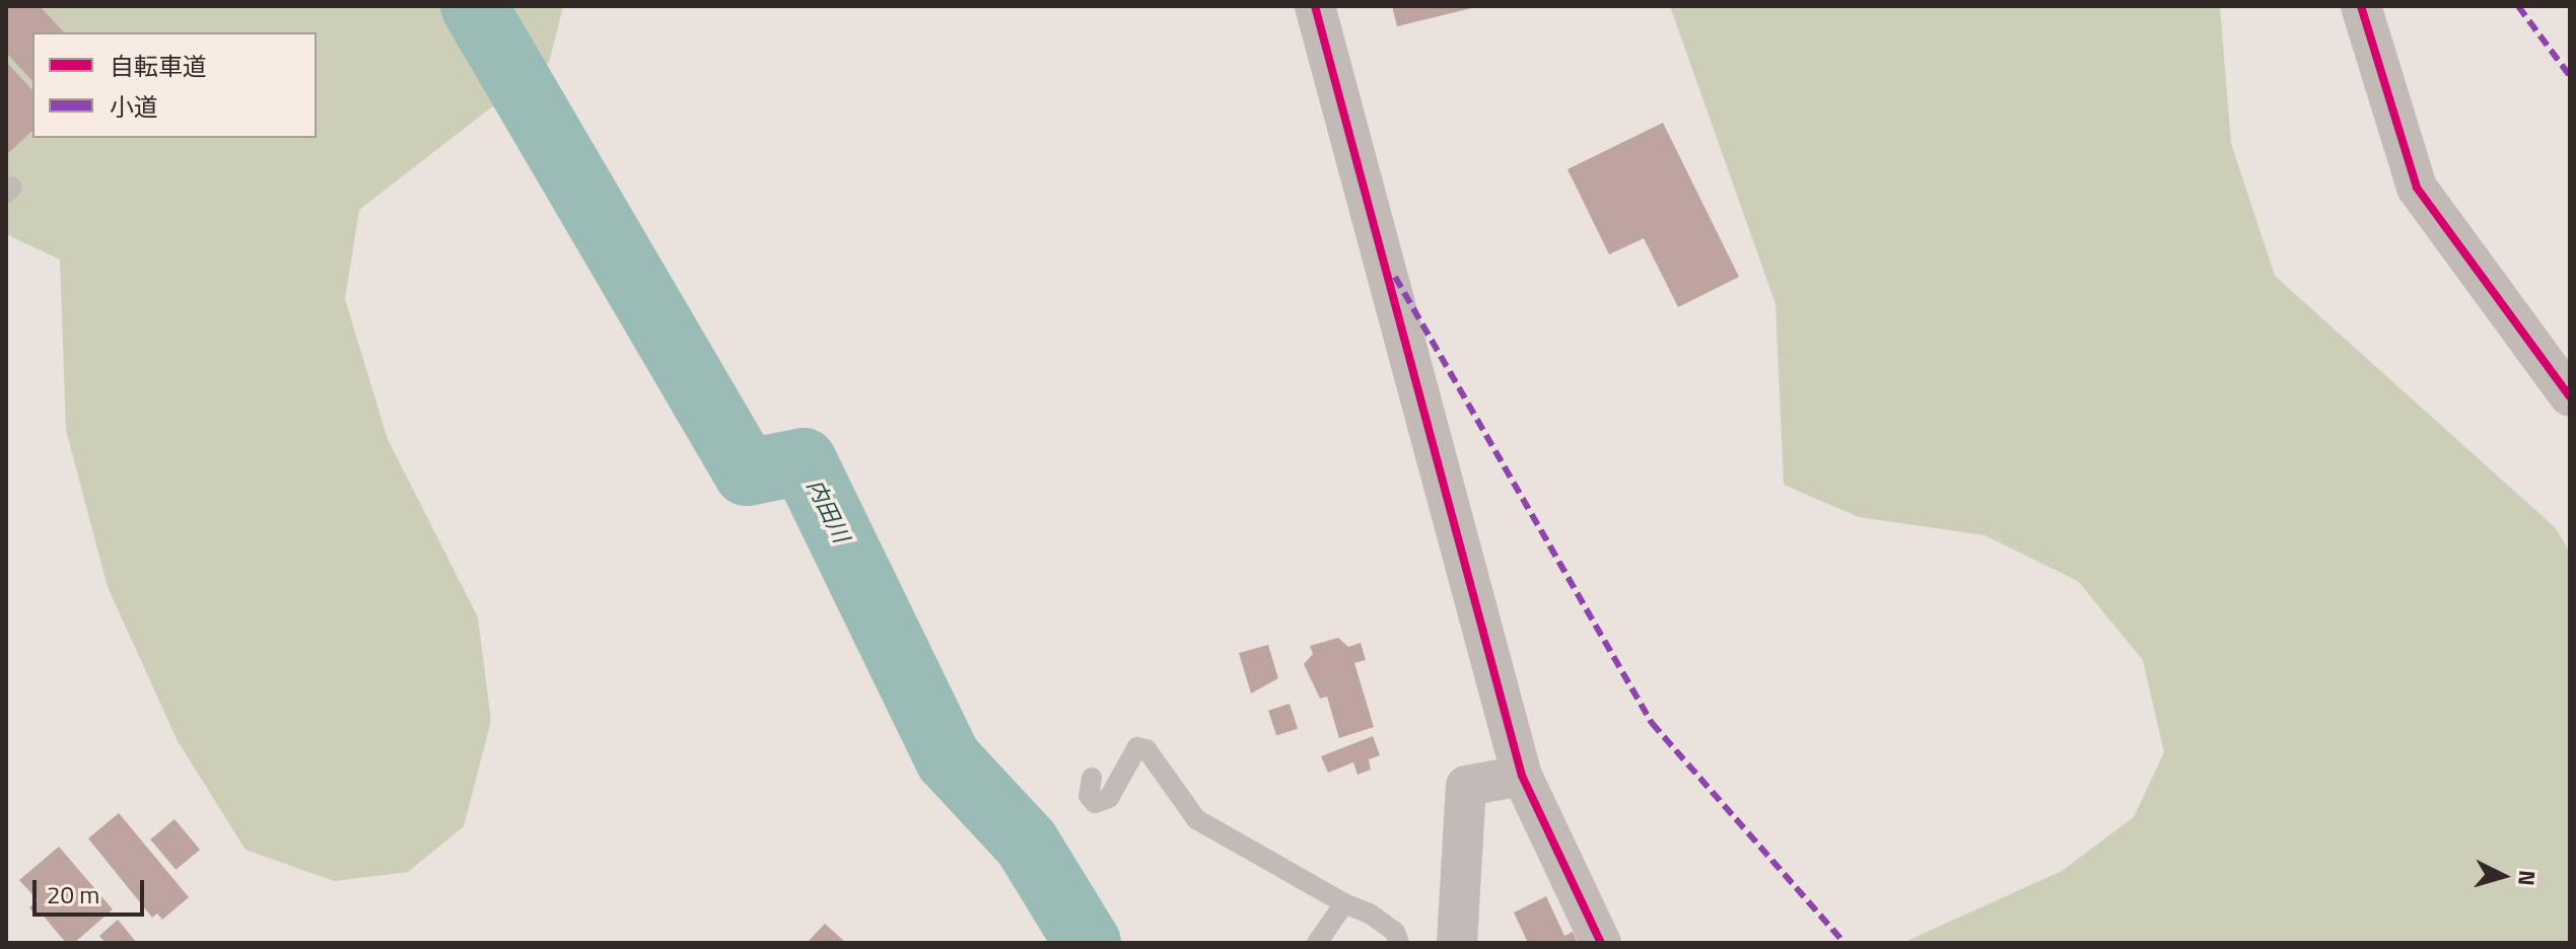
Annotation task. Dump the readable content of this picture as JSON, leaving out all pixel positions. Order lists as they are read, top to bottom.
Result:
{
  "water": ["内田川"],
  "legend": ["自転車道", "小道"],
  "scale_bar": "20 m",
  "north": "right"
}
